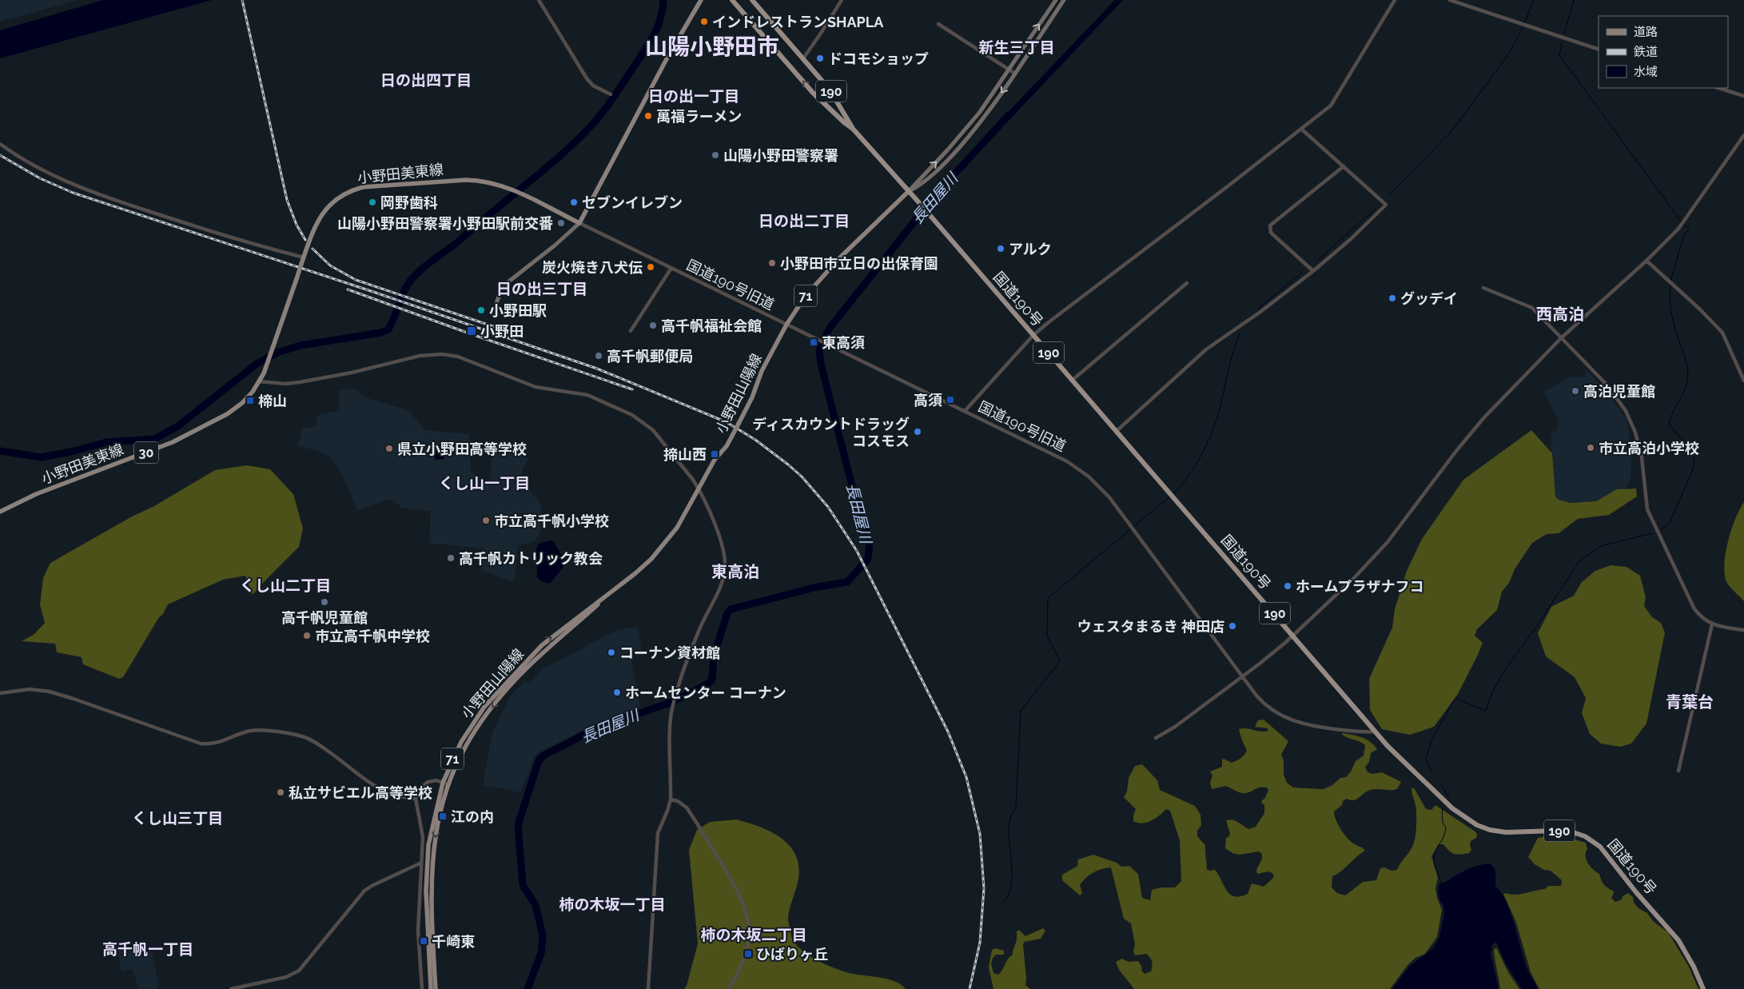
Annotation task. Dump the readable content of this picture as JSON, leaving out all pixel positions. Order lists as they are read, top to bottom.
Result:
{
  "streets": {
    "highway": ["190", "国道190号"],
    "main road": [
      "小野田美東線",
      "71",
      "小野田山陽線",
      "30"
    ],
    "street": ["国道190号旧道"]
  },
  "crossings": [
    ["小野田美東線", "国道190号旧道"],
    ["国道190号旧道", "国道190号"],
    ["国道190号旧道", "小野田山陽線"],
    ["国道190号", "小野田山陽線"]
  ],
  "districts": [
    "山陽小野田市",
    "新生三丁目",
    "日の出四丁目",
    "日の出一丁目",
    "日の出二丁目",
    "日の出三丁目",
    "西高泊",
    "くし山一丁目",
    "東高泊",
    "くし山二丁目",
    "青葉台",
    "くし山三丁目",
    "柿の木坂一丁目",
    "柿の木坂二丁目",
    "高千帆一丁目"
  ],
  "water": ["長田屋川"],
  "places": {
    "other": [
      "インドレストランSHAPLA",
      "ドコモショップ",
      "萬福ラーメン",
      "山陽小野田警察署",
      "岡野歯科",
      "セブンイレブン",
      "山陽小野田警察署小野田駅前交番",
      "アルク",
      "小野田市立日の出保育園",
      "炭火焼き八犬伝",
      "グッデイ",
      "小野田駅",
      "高千帆福祉会館",
      "高千帆郵便局",
      "高泊児童館",
      "ディスカウントドラッグ コスモス",
      "市立高泊小学校",
      "県立小野田高等学校",
      "市立高千帆小学校",
      "高千帆カトリック教会",
      "ホームプラザナフコ",
      "高千帆児童館",
      "ウェスタまるき 神田店",
      "市立高千帆中学校",
      "コーナン資材館",
      "ホームセンター コーナン",
      "私立サビエル高等学校"
    ],
    "transit": [
      "小野田",
      "東高須",
      "高須",
      "楴山",
      "揥山西",
      "江の内",
      "千崎東",
      "ひばりヶ丘"
    ]
  },
  "legend": ["道路", "鉄道", "水域"]
}
